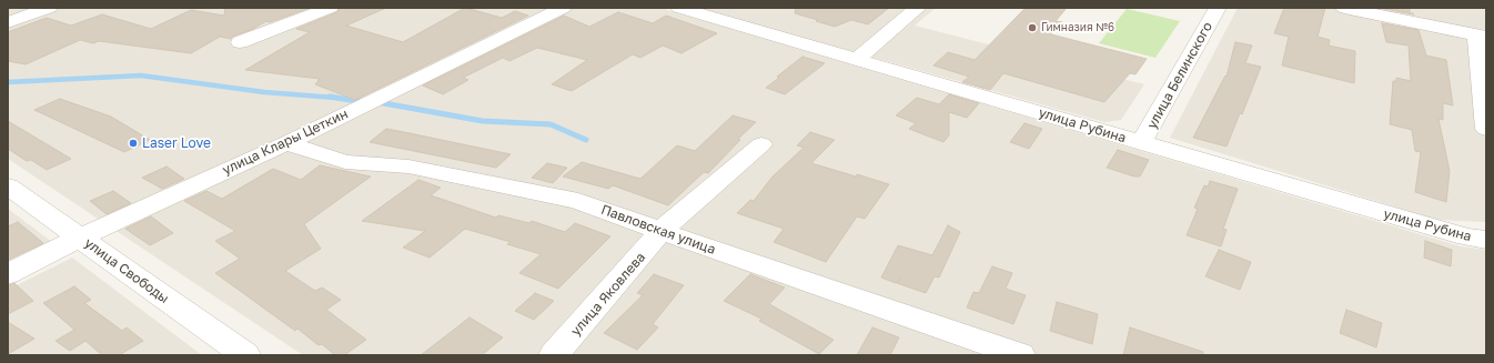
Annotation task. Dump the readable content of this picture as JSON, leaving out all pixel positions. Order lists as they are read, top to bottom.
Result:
{
  "streets": {
    "street": [
      "улица Белинского",
      "улица Рубина",
      "улица Клары Цеткин",
      "Павловская улица",
      "улица Свободы",
      "улица Яковлева"
    ]
  },
  "crossings": [
    ["улица Белинского", "улица Рубина"],
    ["улица Клары Цеткин", "Павловская улица"],
    ["улица Клары Цеткин", "улица Свободы"],
    ["Павловская улица", "улица Яковлева"]
  ],
  "places": ["Гимназия №6", "Laser Love"]
}
